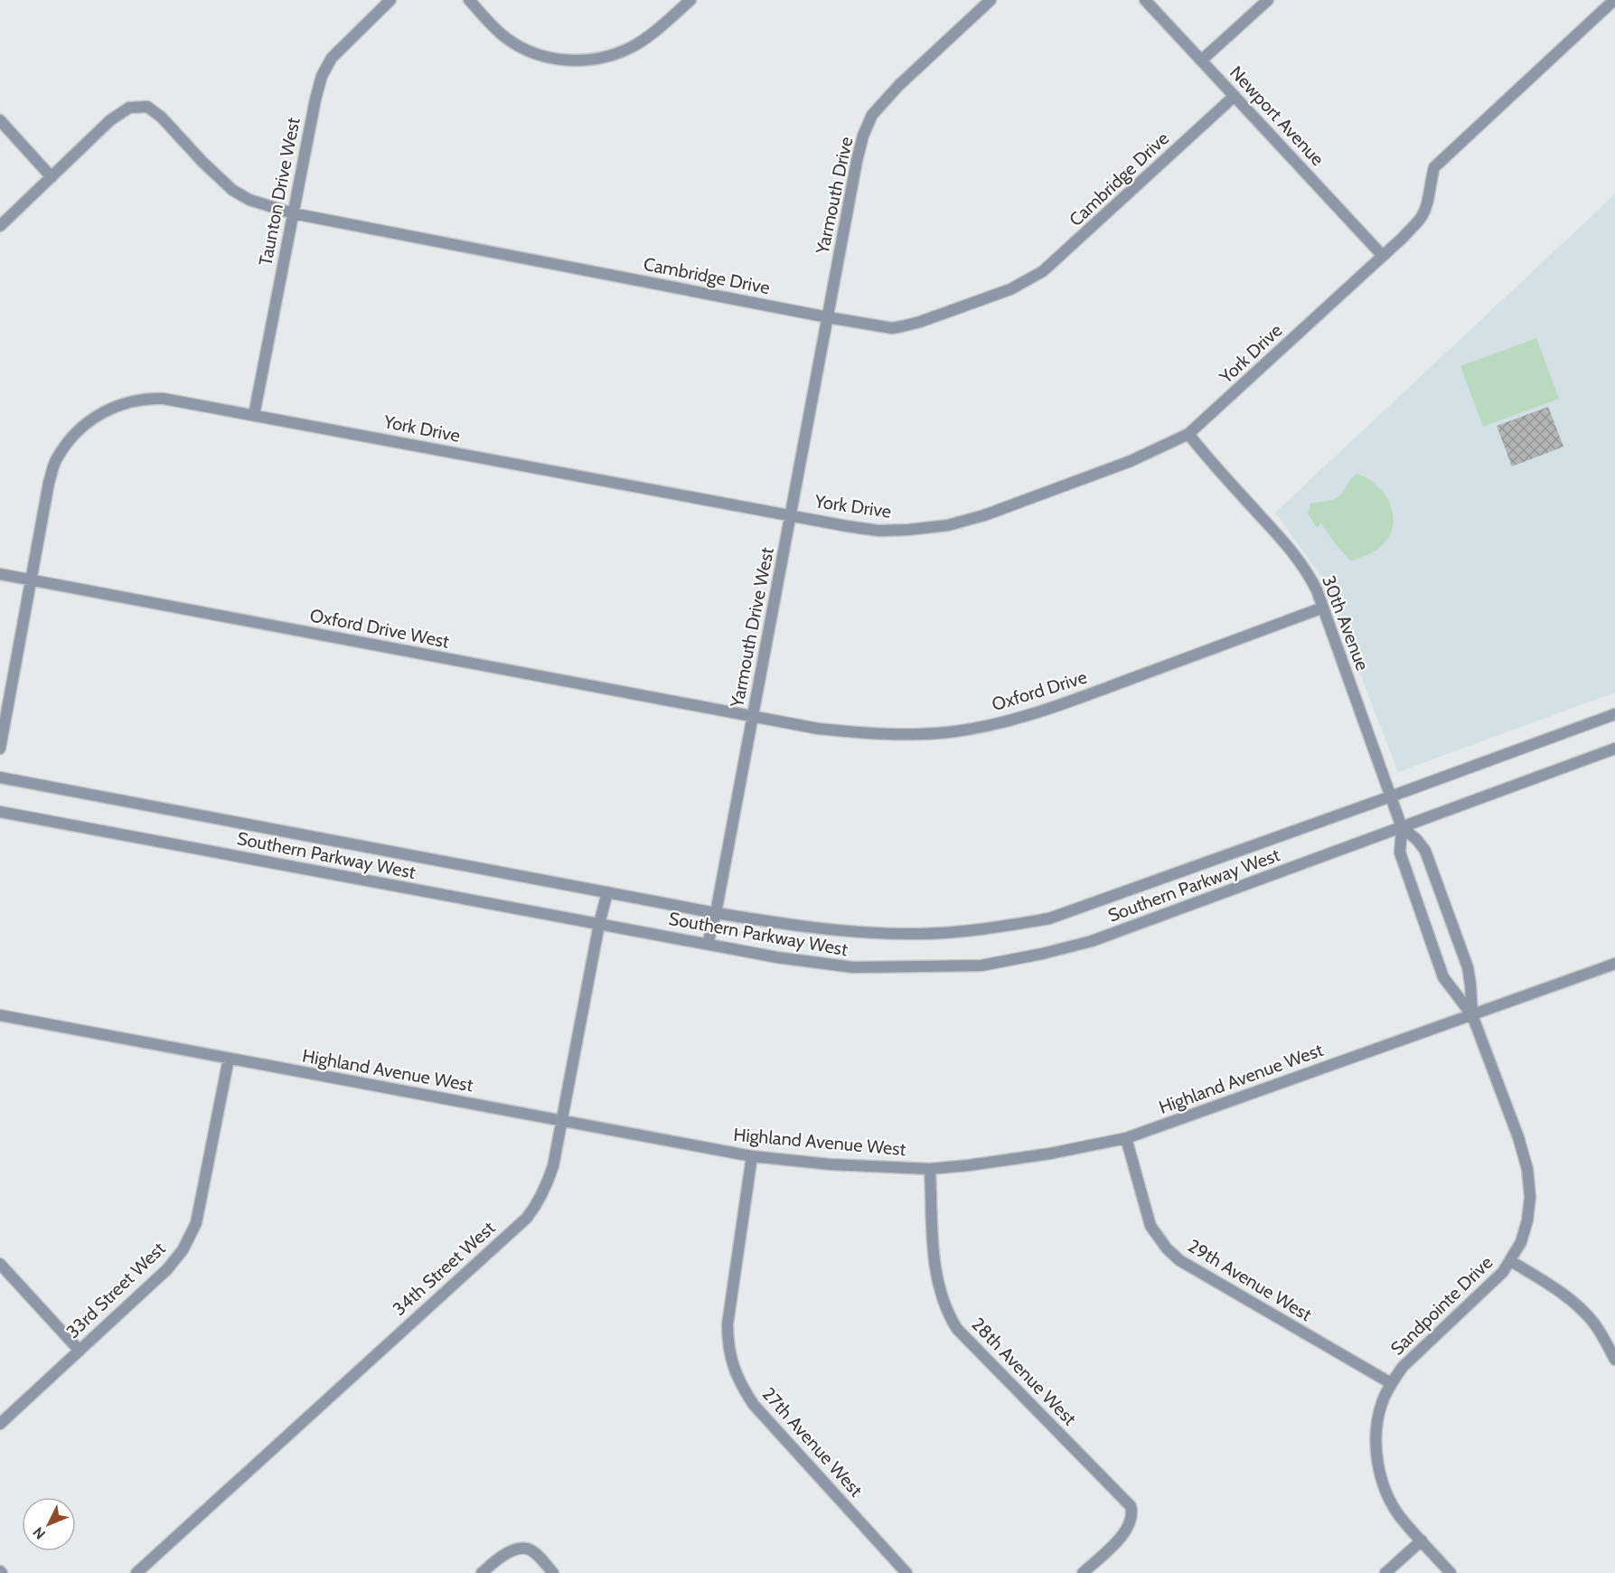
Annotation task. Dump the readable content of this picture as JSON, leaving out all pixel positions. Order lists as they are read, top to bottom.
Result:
{
  "streets": {
    "street": [
      "Newport Avenue",
      "Cambridge Drive",
      "Taunton Drive West",
      "Yarmouth Drive",
      "York Drive",
      "30th Avenue",
      "Yarmouth Drive West",
      "Oxford Drive West",
      "Oxford Drive",
      "Southern Parkway West",
      "Highland Avenue West",
      "34th Street West",
      "29th Avenue West",
      "33rd Street West",
      "Sandpointe Drive",
      "28th Avenue West",
      "27th Avenue West"
    ]
  },
  "crossings": [
    ["Newport Avenue", "Cambridge Drive"],
    ["Newport Avenue", "York Drive"],
    ["Cambridge Drive", "Taunton Drive West"],
    ["Cambridge Drive", "Yarmouth Drive"],
    ["Cambridge Drive", "Yarmouth Drive West"],
    ["Taunton Drive West", "York Drive"],
    ["Yarmouth Drive", "Yarmouth Drive West"],
    ["York Drive", "30th Avenue"],
    ["York Drive", "Yarmouth Drive West"],
    ["York Drive", "Oxford Drive West"],
    ["30th Avenue", "Oxford Drive"],
    ["30th Avenue", "Southern Parkway West"],
    ["30th Avenue", "Sandpointe Drive"],
    ["Yarmouth Drive West", "Oxford Drive West"],
    ["Yarmouth Drive West", "Oxford Drive"],
    ["Yarmouth Drive West", "Southern Parkway West"],
    ["Oxford Drive West", "Oxford Drive"],
    ["Southern Parkway West", "34th Street West"],
    ["Southern Parkway West", "Sandpointe Drive"],
    ["Highland Avenue West", "34th Street West"],
    ["Highland Avenue West", "29th Avenue West"],
    ["Highland Avenue West", "33rd Street West"],
    ["Highland Avenue West", "Sandpointe Drive"],
    ["Highland Avenue West", "28th Avenue West"],
    ["Highland Avenue West", "27th Avenue West"],
    ["29th Avenue West", "Sandpointe Drive"]
  ],
  "north": "bottom left"
}
